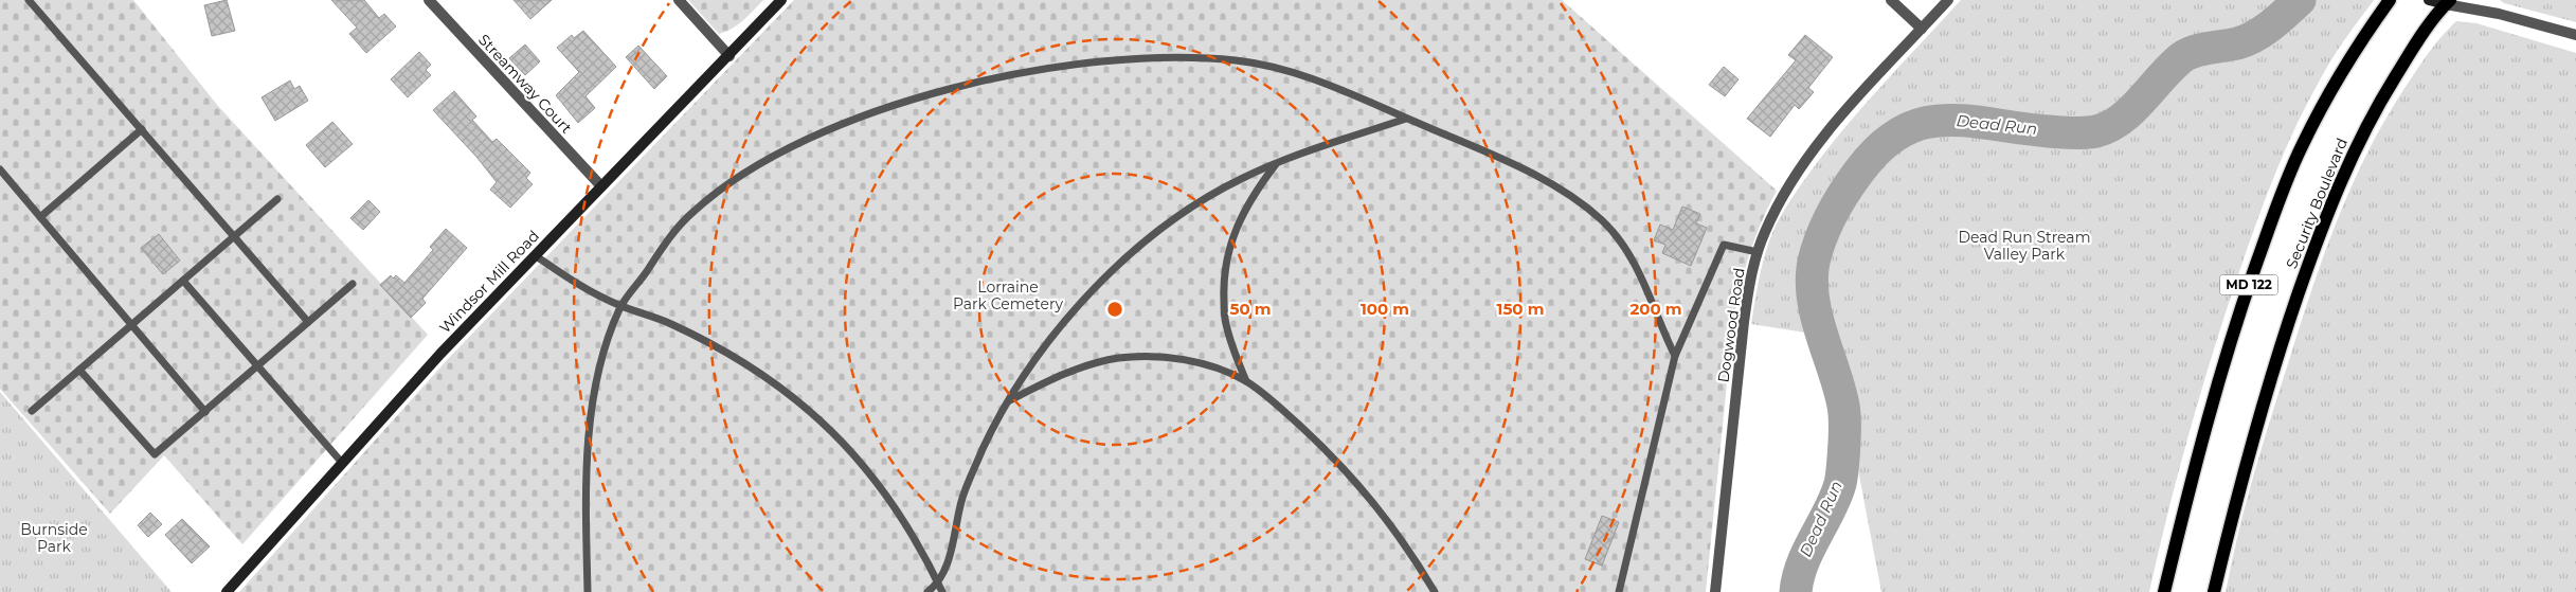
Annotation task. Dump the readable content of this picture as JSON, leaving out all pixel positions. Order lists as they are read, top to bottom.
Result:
{
  "streets": {
    "main road": ["Security Boulevard", "Windsor Mill Road", "MD 122"],
    "street": ["Streamway Court", "Dogwood Road"]
  },
  "crossings": [
    ["Streamway Court", "Windsor Mill Road"]
  ],
  "water": ["Dead Run"],
  "parks": ["Dead Run Stream Valley Park", "Lorraine Park Cemetery", "Burnside Park"],
  "rings": [
    "50 m",
    "100 m",
    "150 m",
    "200 m"
  ]
}
